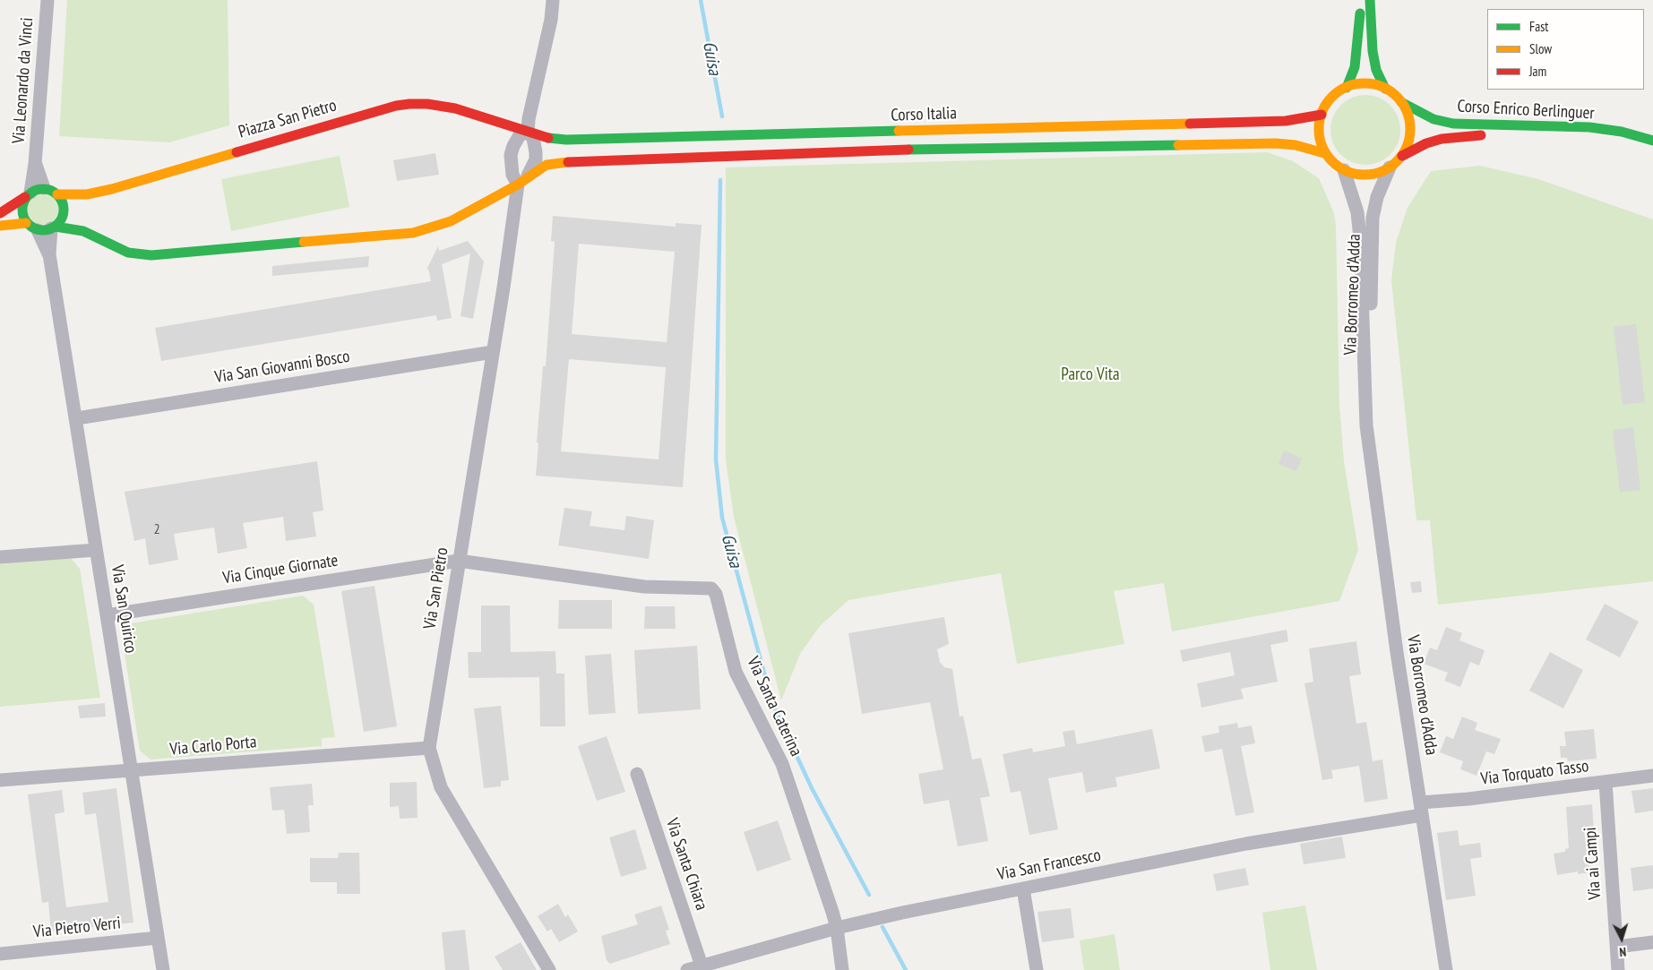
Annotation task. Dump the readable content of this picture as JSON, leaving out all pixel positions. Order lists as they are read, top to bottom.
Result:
{
  "streets": {
    "street": [
      "Via Leonardo da Vinci",
      "Corso Enrico Berlinguer",
      "Corso Italia",
      "Piazza San Pietro",
      "Via Borromeo d'Adda",
      "Via San Giovanni Bosco",
      "Via Cinque Giornate",
      "Via San Pietro",
      "Via San Quirico",
      "Via Santa Caterina",
      "Via Carlo Porta",
      "Via Torquato Tasso",
      "Via ai Campi",
      "Via Santa Chiara",
      "Via San Francesco",
      "Via Pietro Verri"
    ]
  },
  "crossings": [
    ["Via Leonardo da Vinci", "Piazza San Pietro"],
    ["Via Leonardo da Vinci", "Via San Quirico"],
    ["Corso Enrico Berlinguer", "Corso Italia"],
    ["Corso Enrico Berlinguer", "Via Borromeo d'Adda"],
    ["Corso Italia", "Piazza San Pietro"],
    ["Corso Italia", "Via Borromeo d'Adda"],
    ["Corso Italia", "Via San Pietro"],
    ["Piazza San Pietro", "Via San Quirico"],
    ["Via Borromeo d'Adda", "Via Torquato Tasso"],
    ["Via Borromeo d'Adda", "Via San Francesco"],
    ["Via San Giovanni Bosco", "Via San Pietro"],
    ["Via San Giovanni Bosco", "Via San Quirico"],
    ["Via Cinque Giornate", "Via San Pietro"],
    ["Via Cinque Giornate", "Via San Quirico"],
    ["Via Cinque Giornate", "Via Santa Caterina"],
    ["Via San Pietro", "Via Santa Caterina"],
    ["Via San Pietro", "Via Carlo Porta"],
    ["Via San Quirico", "Via Carlo Porta"],
    ["Via San Quirico", "Via Pietro Verri"],
    ["Via Santa Caterina", "Via San Francesco"],
    ["Via Torquato Tasso", "Via ai Campi"],
    ["Via Torquato Tasso", "Via San Francesco"],
    ["Via Santa Chiara", "Via San Francesco"]
  ],
  "water": ["Guisa"],
  "parks": ["Parco Vita"],
  "house_numbers": ["2"],
  "legend": ["Fast", "Slow", "Jam"],
  "north": "bottom"
}
